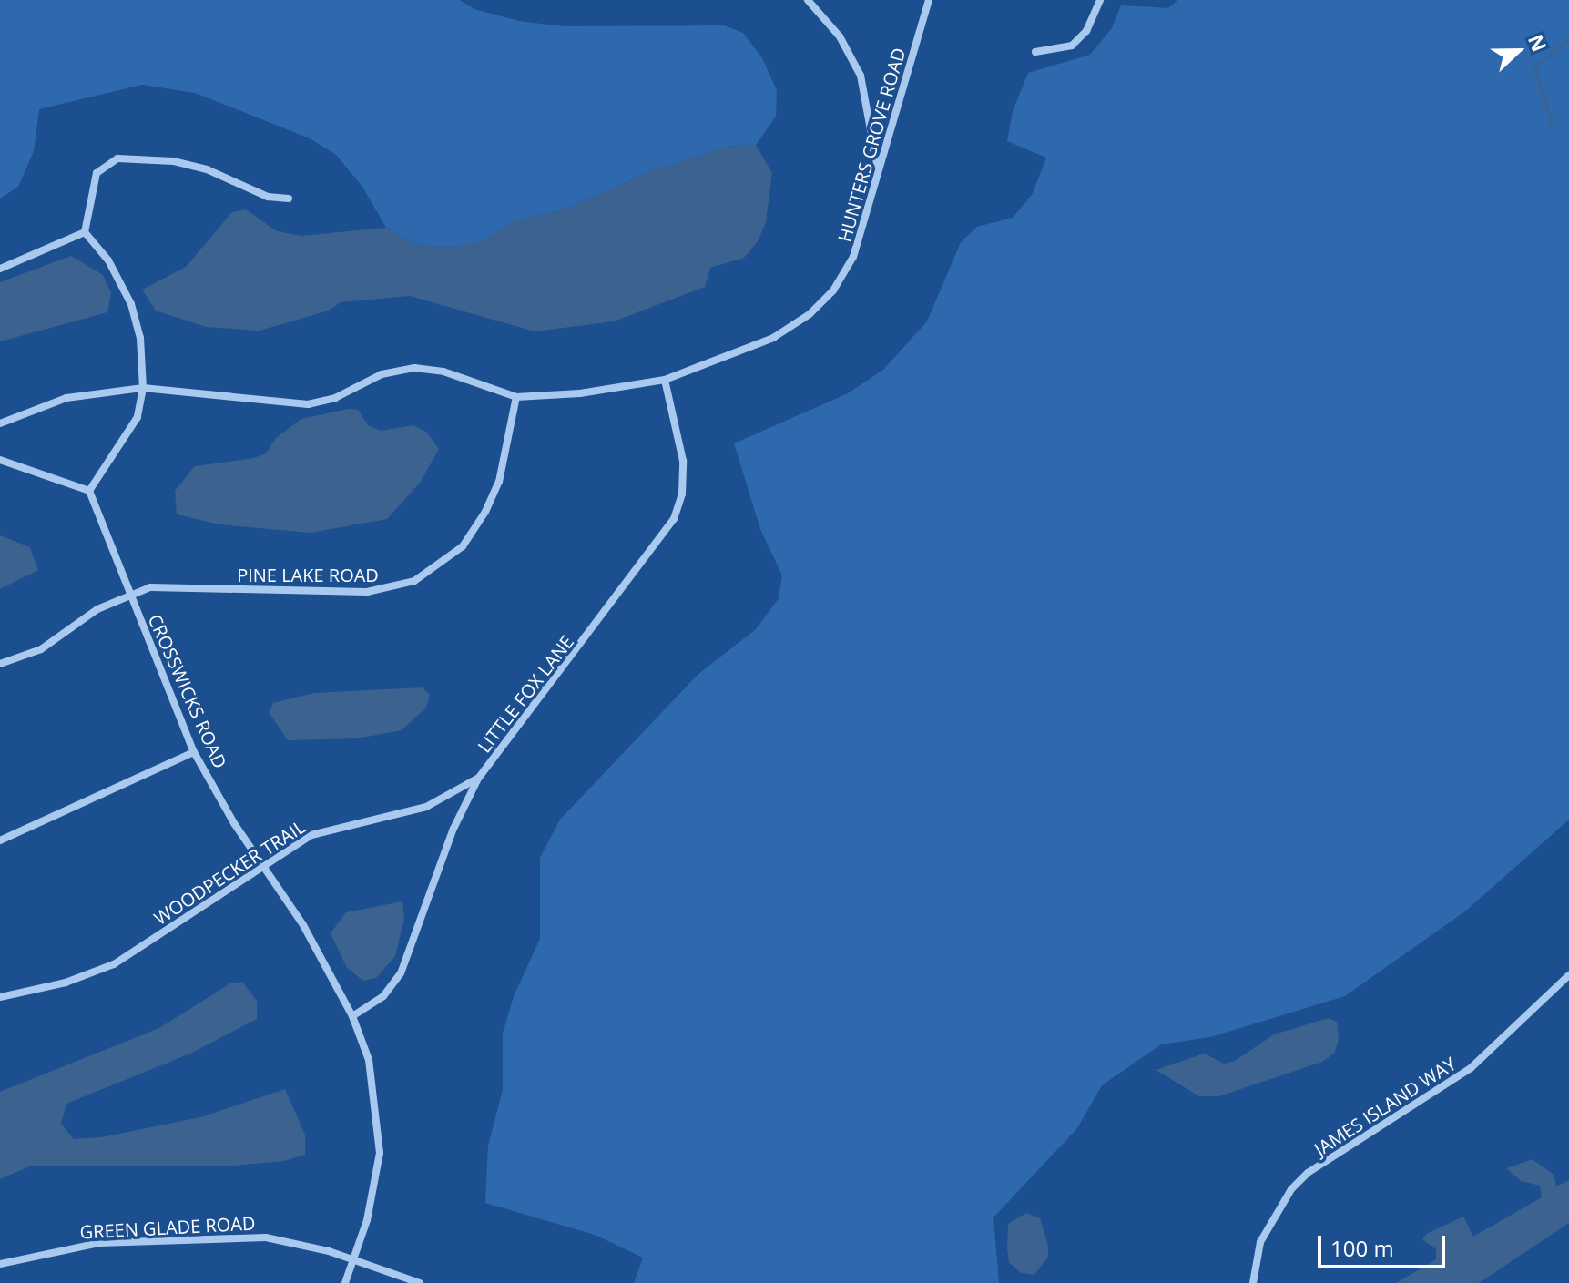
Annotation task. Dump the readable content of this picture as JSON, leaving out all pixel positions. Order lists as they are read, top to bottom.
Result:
{
  "streets": {
    "street": [
      "HUNTERS GROVE ROAD",
      "PINE LAKE ROAD",
      "CROSSWICKS ROAD",
      "LITTLE FOX LANE",
      "WOODPECKER TRAIL",
      "JAMES ISLAND WAY",
      "GREEN GLADE ROAD"
    ]
  },
  "crossings": [
    ["HUNTERS GROVE ROAD", "PINE LAKE ROAD"],
    ["HUNTERS GROVE ROAD", "LITTLE FOX LANE"],
    ["PINE LAKE ROAD", "CROSSWICKS ROAD"],
    ["CROSSWICKS ROAD", "LITTLE FOX LANE"],
    ["CROSSWICKS ROAD", "WOODPECKER TRAIL"],
    ["CROSSWICKS ROAD", "GREEN GLADE ROAD"],
    ["LITTLE FOX LANE", "WOODPECKER TRAIL"]
  ],
  "scale_bar": "100 m",
  "north": "right"
}
